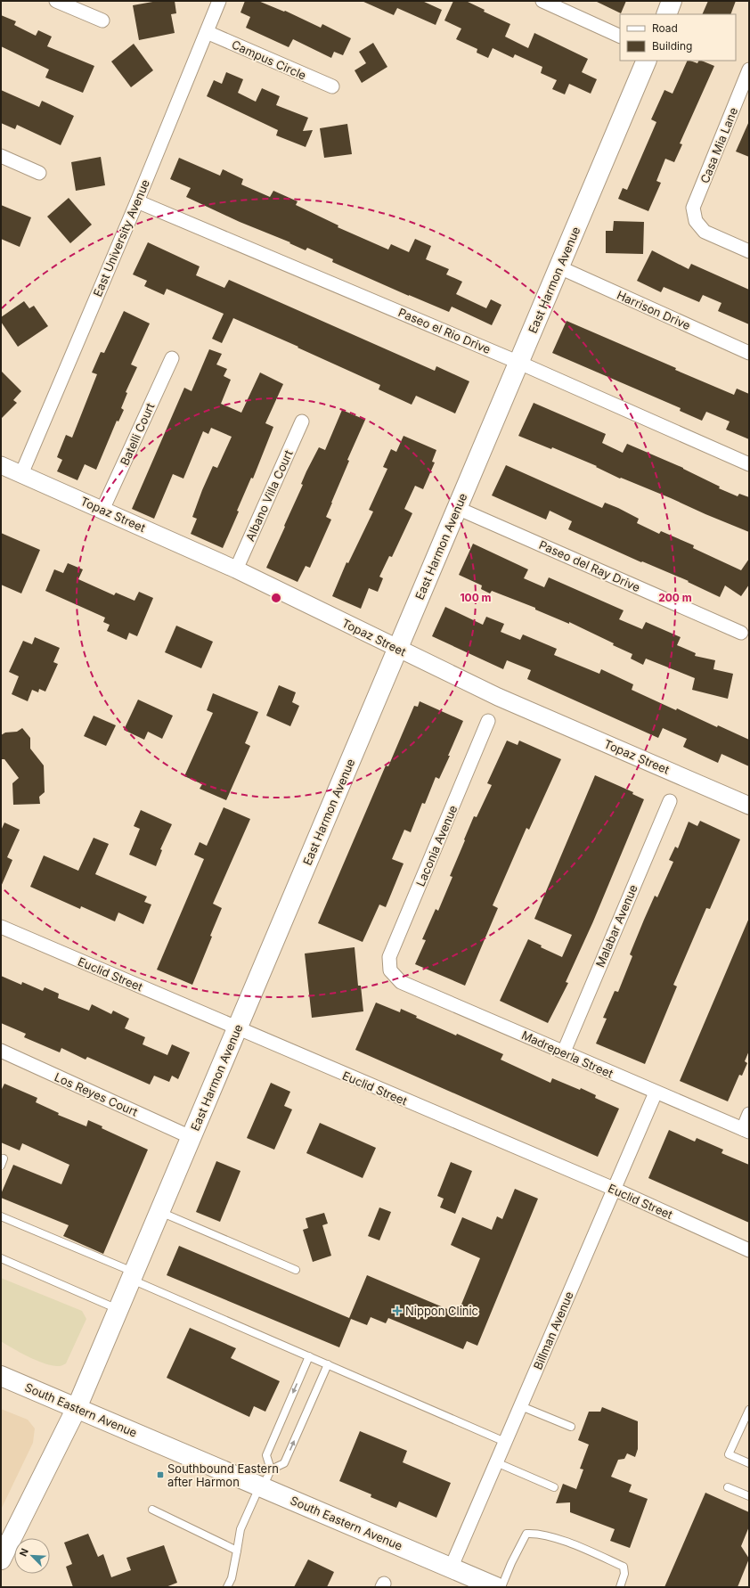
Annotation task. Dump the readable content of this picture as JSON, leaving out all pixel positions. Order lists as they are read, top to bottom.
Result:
{
  "streets": {
    "main road": ["East Harmon Avenue", "South Eastern Avenue"],
    "street": [
      "Campus Circle",
      "Casa Mia Lane",
      "East University Avenue",
      "Harrison Drive",
      "Paseo el Rio Drive",
      "Batelli Court",
      "Albano Villa Court",
      "Topaz Street",
      "Paseo del Ray Drive",
      "Laconia Avenue",
      "Malabar Avenue",
      "Euclid Street",
      "Madreperla Street",
      "Los Reyes Court",
      "Billman Avenue"
    ]
  },
  "crossings": [
    ["Campus Circle", "East University Avenue"],
    ["East University Avenue", "Paseo el Rio Drive"],
    ["East University Avenue", "Topaz Street"],
    ["East Harmon Avenue", "Harrison Drive"],
    ["East Harmon Avenue", "Paseo el Rio Drive"],
    ["East Harmon Avenue", "Topaz Street"],
    ["East Harmon Avenue", "Paseo del Ray Drive"],
    ["East Harmon Avenue", "Euclid Street"],
    ["East Harmon Avenue", "Los Reyes Court"],
    ["East Harmon Avenue", "South Eastern Avenue"],
    ["Batelli Court", "Topaz Street"],
    ["Albano Villa Court", "Topaz Street"],
    ["Laconia Avenue", "Madreperla Street"],
    ["Malabar Avenue", "Madreperla Street"],
    ["Euclid Street", "Billman Avenue"],
    ["Madreperla Street", "Billman Avenue"],
    ["Billman Avenue", "South Eastern Avenue"]
  ],
  "places": {
    "health": ["Nippon Clinic"],
    "transit": ["Southbound Eastern after Harmon"]
  },
  "legend": ["Road", "Building"],
  "north": "top left",
  "rings": ["100 m", "200 m"]
}
